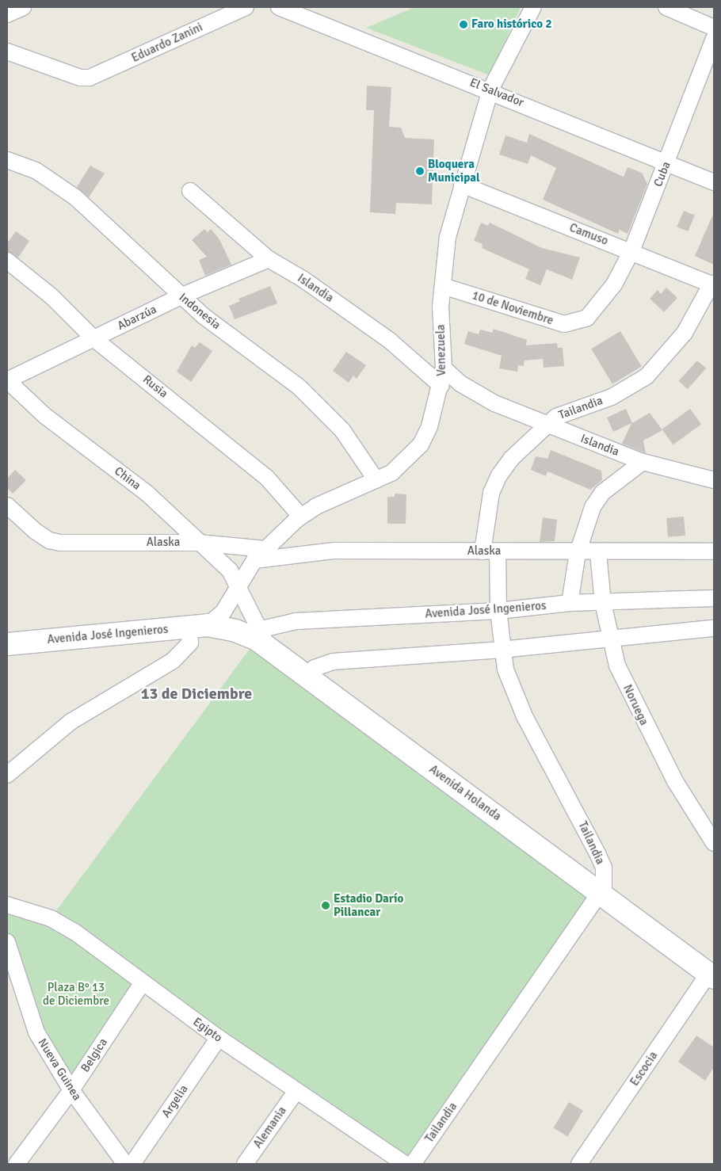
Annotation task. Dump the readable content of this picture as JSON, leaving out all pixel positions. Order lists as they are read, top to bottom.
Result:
{
  "streets": {
    "street": [
      "Eduardo Zanini",
      "El Salvador",
      "Cuba",
      "Camuso",
      "Islandia",
      "10 de Noviembre",
      "Indonesia",
      "Abarzúa",
      "Venezuela",
      "Rusia",
      "Tailandia",
      "China",
      "Alaska",
      "Avenida José Ingenieros",
      "Noruega",
      "Avenida Holanda",
      "Egipto",
      "Belgica",
      "Escocia",
      "Nueva Guinea",
      "Argelia",
      "Alemania"
    ]
  },
  "crossings": [
    ["El Salvador", "Cuba"],
    ["El Salvador", "Venezuela"],
    ["Cuba", "Camuso"],
    ["Cuba", "10 de Noviembre"],
    ["Camuso", "Venezuela"],
    ["Camuso", "Tailandia"],
    ["Islandia", "Abarzúa"],
    ["Islandia", "Venezuela"],
    ["Islandia", "Tailandia"],
    ["10 de Noviembre", "Venezuela"],
    ["Indonesia", "Abarzúa"],
    ["Indonesia", "Venezuela"],
    ["Abarzúa", "Rusia"],
    ["Abarzúa", "China"],
    ["Venezuela", "Rusia"],
    ["Venezuela", "China"],
    ["Venezuela", "Alaska"],
    ["Venezuela", "Avenida José Ingenieros"],
    ["Venezuela", "Avenida Holanda"],
    ["Tailandia", "Alaska"],
    ["Tailandia", "Avenida José Ingenieros"],
    ["Tailandia", "Avenida Holanda"],
    ["China", "Alaska"],
    ["China", "Avenida José Ingenieros"],
    ["China", "Avenida Holanda"],
    ["Alaska", "Noruega"],
    ["Avenida José Ingenieros", "Noruega"],
    ["Avenida José Ingenieros", "Avenida Holanda"],
    ["Avenida Holanda", "Escocia"],
    ["Egipto", "Belgica"],
    ["Egipto", "Argelia"],
    ["Egipto", "Alemania"],
    ["Belgica", "Nueva Guinea"]
  ],
  "districts": ["13 de Diciembre"],
  "parks": ["Plaza B° 13 de Diciembre"],
  "places": ["Faro histórico 2", "Bloquera Municipal", "Estadio Darío Pillancar"]
}
